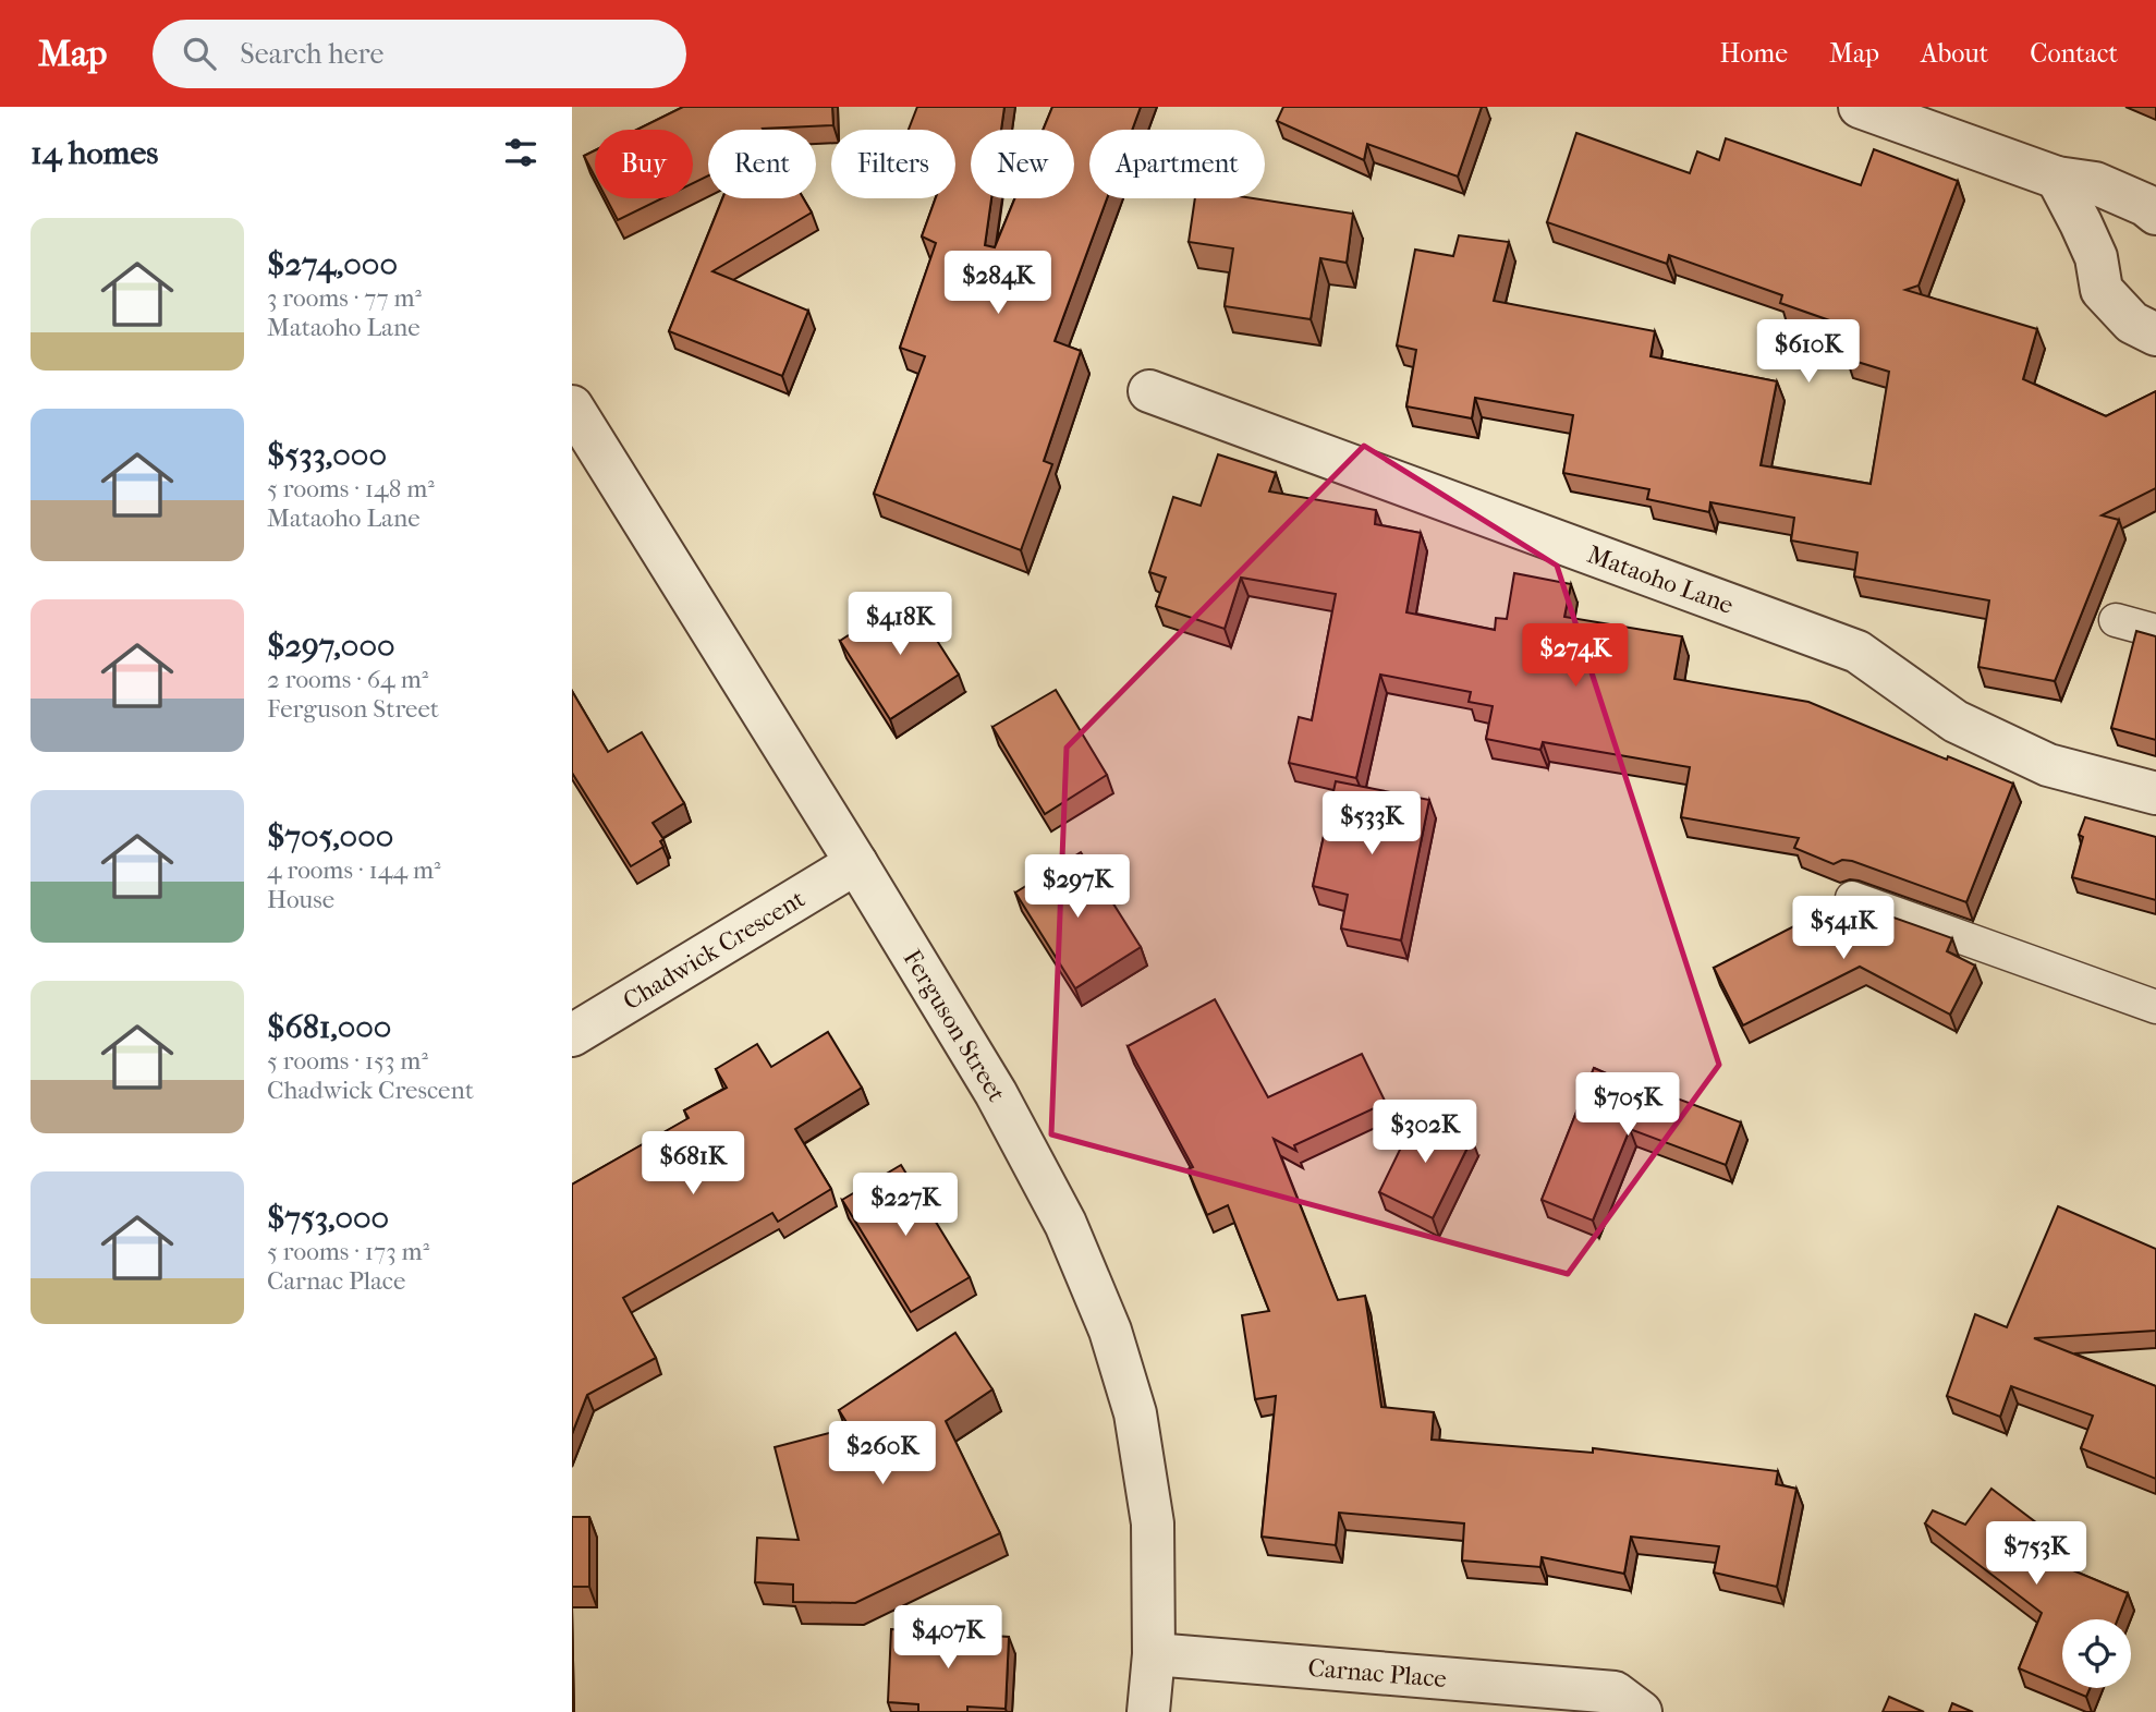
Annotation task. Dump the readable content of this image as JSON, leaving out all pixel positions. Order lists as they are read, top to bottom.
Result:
{
  "streets": {
    "street": [
      "Mataoho Lane",
      "Chadwick Crescent",
      "Ferguson Street",
      "Carnac Place"
    ]
  },
  "crossings": [
    ["Chadwick Crescent", "Ferguson Street"],
    ["Ferguson Street", "Carnac Place"]
  ],
  "page": {
    "header": "Map",
    "search": "Search here",
    "nav": [
      "Home",
      "Map",
      "About",
      "Contact"
    ],
    "heading": "14 homes",
    "chip": [
      "Buy",
      "Rent",
      "Filters",
      "New",
      "Apartment"
    ],
    "list": [
      {
        "name": "$274,000",
        "note": "3 rooms · 77 m² · Mataoho Lane"
      },
      {
        "name": "$533,000",
        "note": "5 rooms · 148 m² · Mataoho Lane"
      },
      {
        "name": "$297,000",
        "note": "2 rooms · 64 m² · Ferguson Street"
      },
      {
        "name": "$705,000",
        "note": "4 rooms · 144 m² · House"
      },
      {
        "name": "$681,000",
        "note": "5 rooms · 153 m² · Chadwick Crescent"
      },
      {
        "name": "$753,000",
        "note": "5 rooms · 173 m² · Carnac Place"
      }
    ],
    "price": [
      "$284K",
      "$610K",
      "$418K",
      "$274K",
      "$533K",
      "$297K",
      "$541K",
      "$705K",
      "$302K",
      "$681K",
      "$227K",
      "$260K",
      "$753K",
      "$407K"
    ]
  }
}
